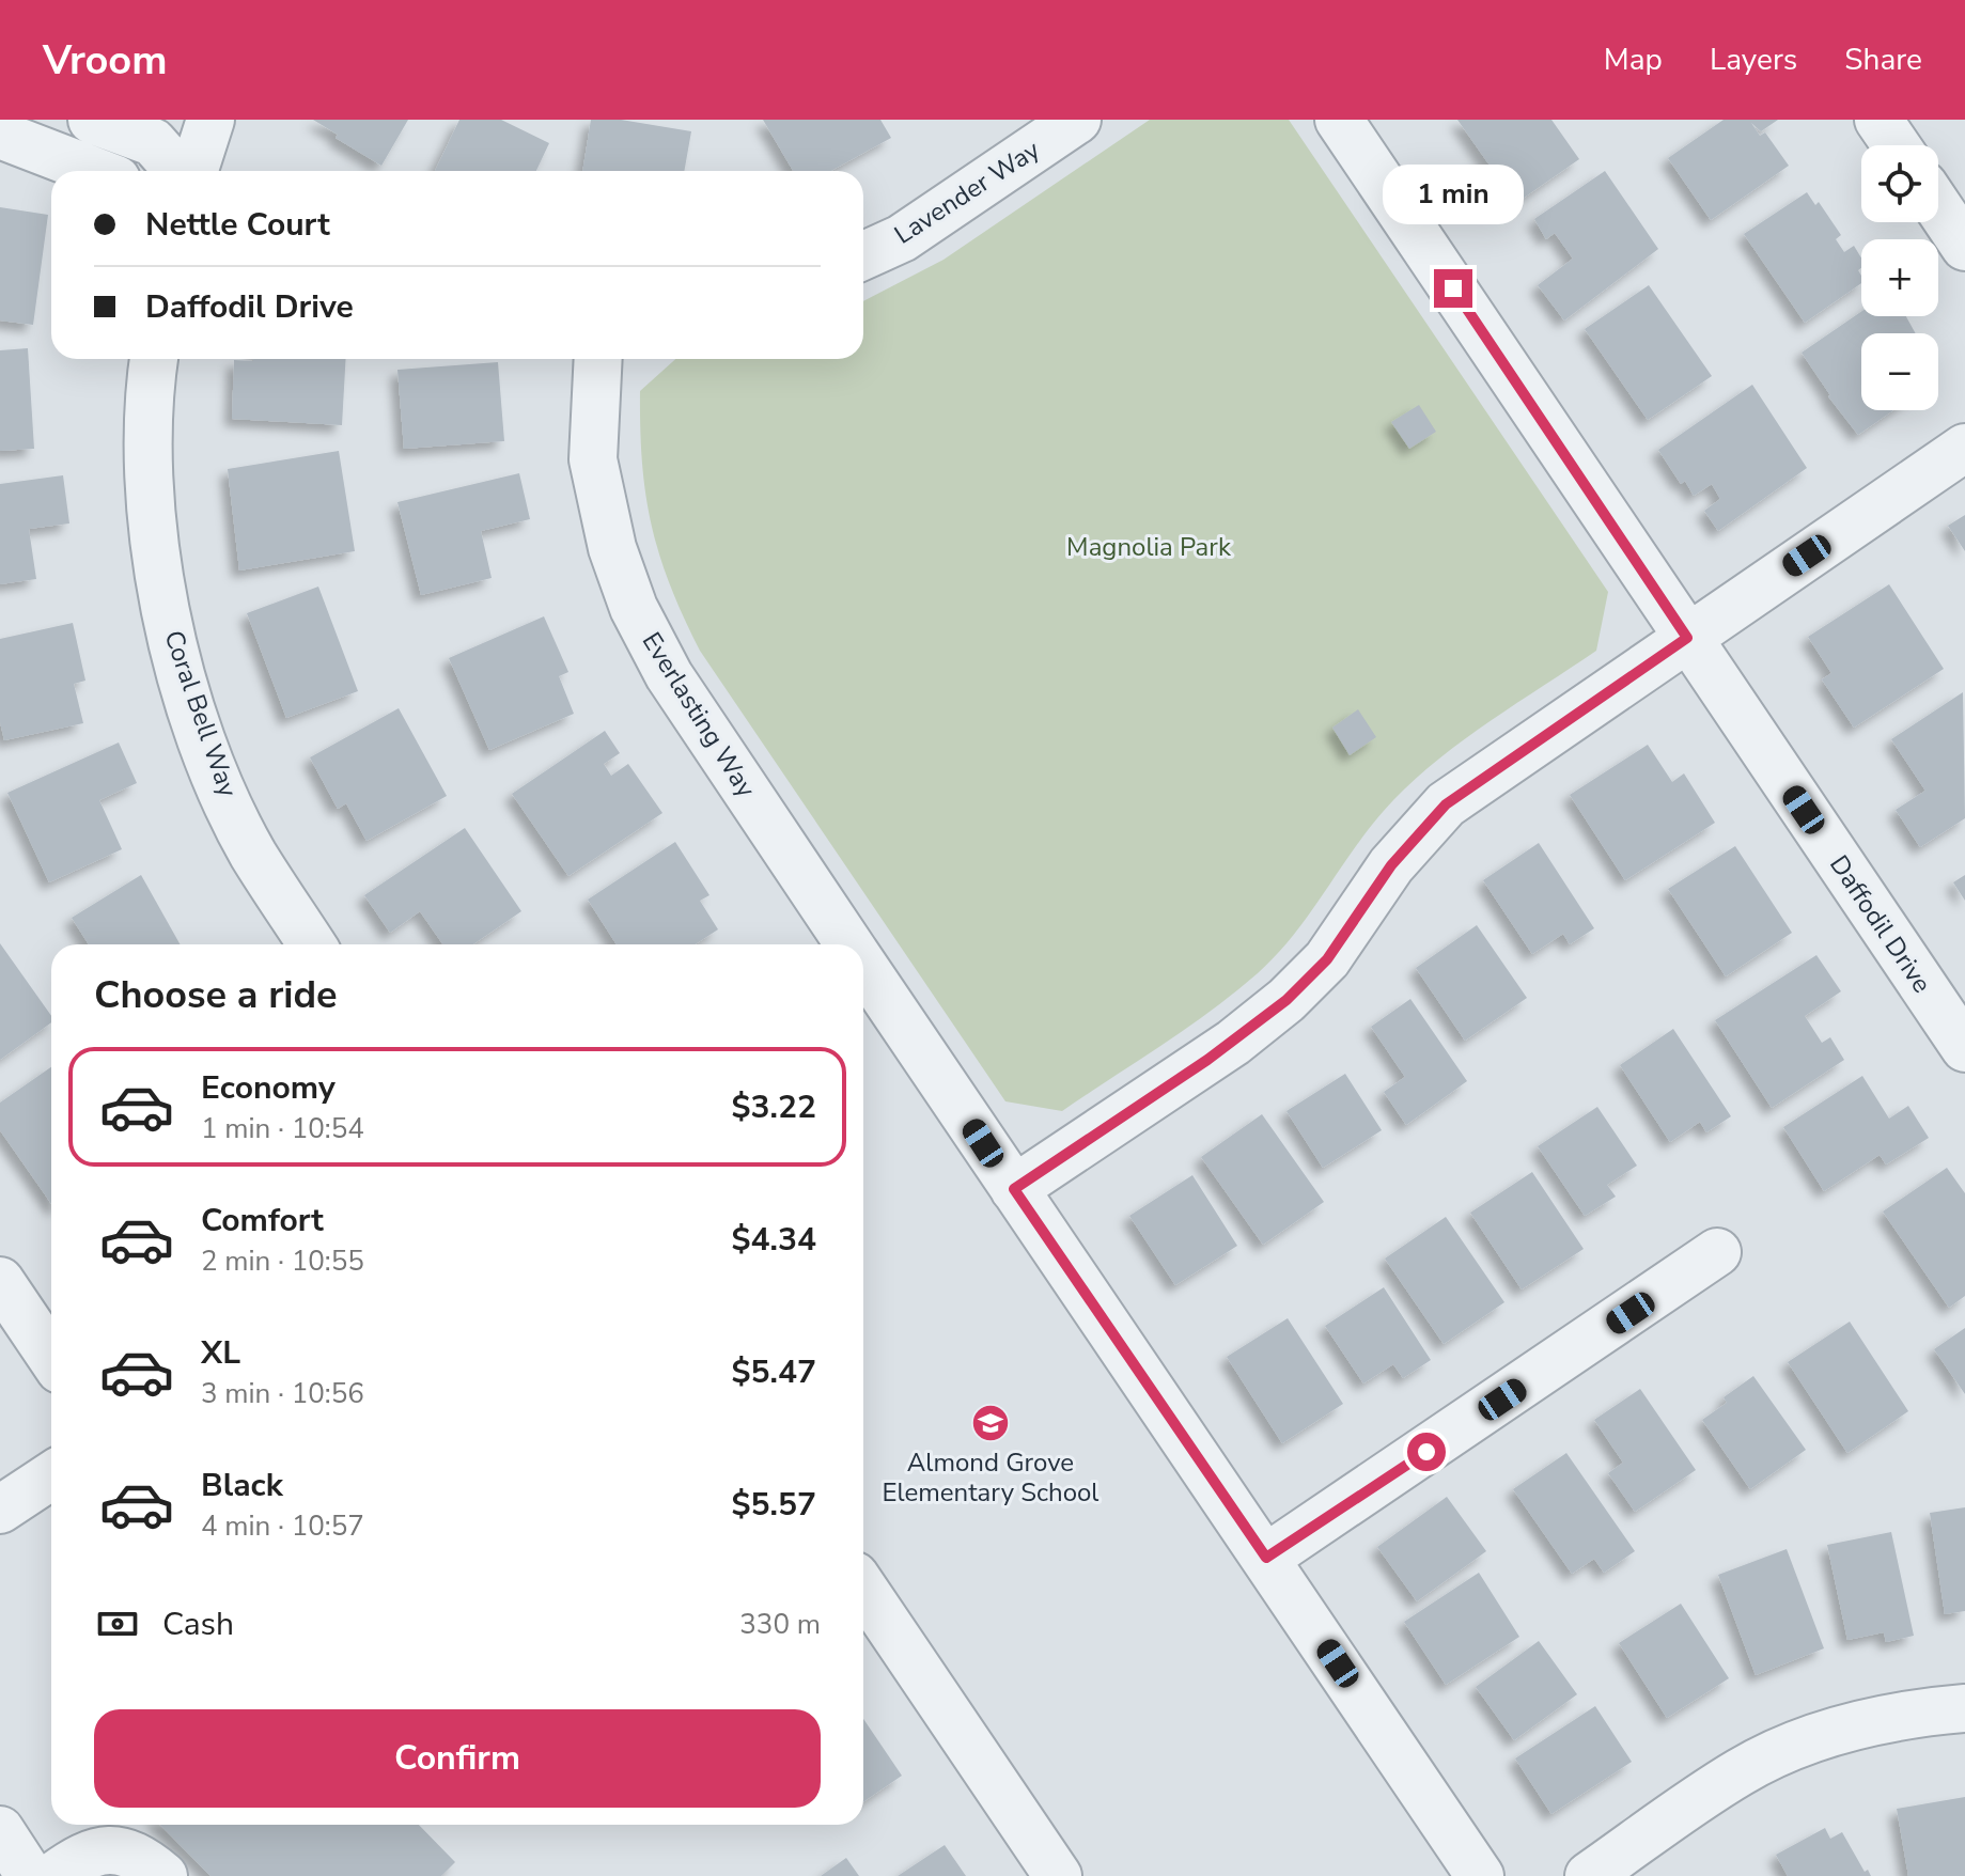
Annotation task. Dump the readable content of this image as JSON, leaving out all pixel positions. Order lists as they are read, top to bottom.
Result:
{
  "streets": {
    "street": [
      "Lavender Way",
      "Coral Bell Way",
      "Everlasting Way",
      "Daffodil Drive"
    ]
  },
  "parks": ["Magnolia Park"],
  "places": {
    "school or university": ["Almond Grove Elementary School"]
  },
  "page": {
    "header": "Vroom",
    "nav": ["Map", "Layers", "Share"],
    "map_buttons": ["+", "−"],
    "bubble": "1 min",
    "banner": ["Nettle Court", "Daffodil Drive"],
    "heading": "Choose a ride",
    "list": [
      {
        "name": "Economy",
        "note": "1 min · 10:54",
        "value": "$3.22"
      },
      {
        "name": "Comfort",
        "note": "2 min · 10:55",
        "value": "$4.34"
      },
      {
        "name": "XL",
        "note": "3 min · 10:56",
        "value": "$5.47"
      },
      {
        "name": "Black",
        "note": "4 min · 10:57",
        "value": "$5.57"
      }
    ],
    "pay": ["Cash", "330 m"],
    "buttons": "Confirm"
  }
}
